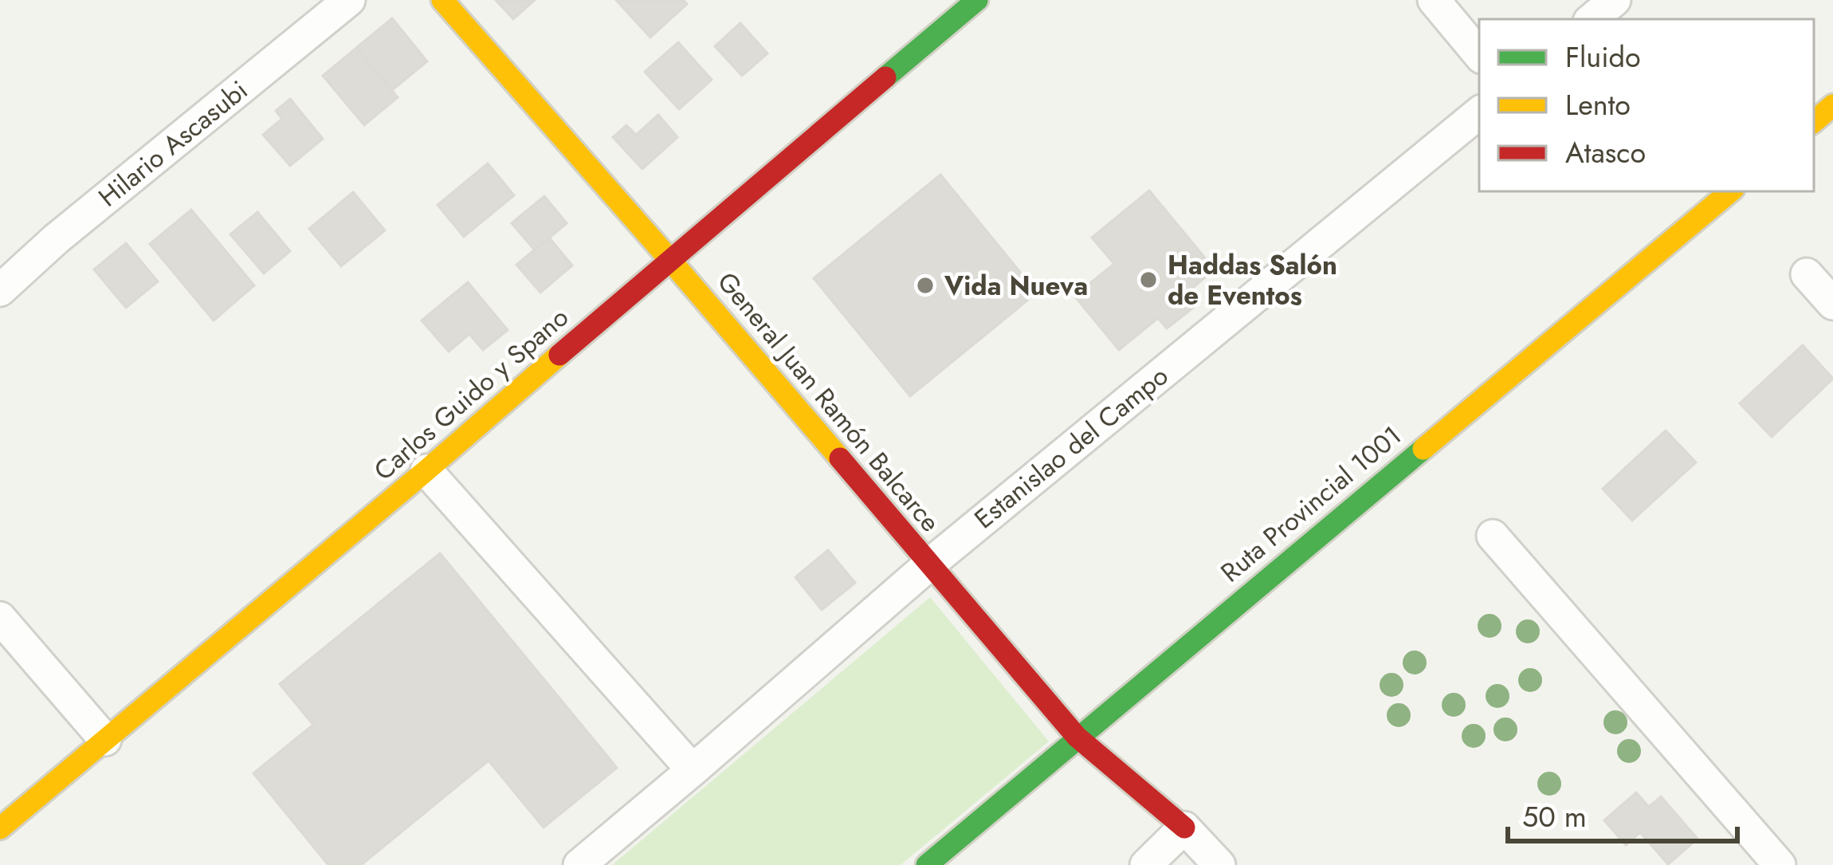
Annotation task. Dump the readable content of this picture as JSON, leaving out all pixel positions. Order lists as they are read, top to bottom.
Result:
{
  "streets": {
    "street": [
      "Hilario Ascasubi",
      "Carlos Guido y Spano",
      "General Juan Ramón Balcarce",
      "Estanislao del Campo",
      "Ruta Provincial 1001"
    ]
  },
  "crossings": [
    ["Carlos Guido y Spano", "General Juan Ramón Balcarce"],
    ["General Juan Ramón Balcarce", "Estanislao del Campo"],
    ["General Juan Ramón Balcarce", "Ruta Provincial 1001"]
  ],
  "places": ["Haddas Salón de Eventos", "Vida Nueva"],
  "legend": ["Fluido", "Lento", "Atasco"],
  "scale_bar": "50 m"
}
